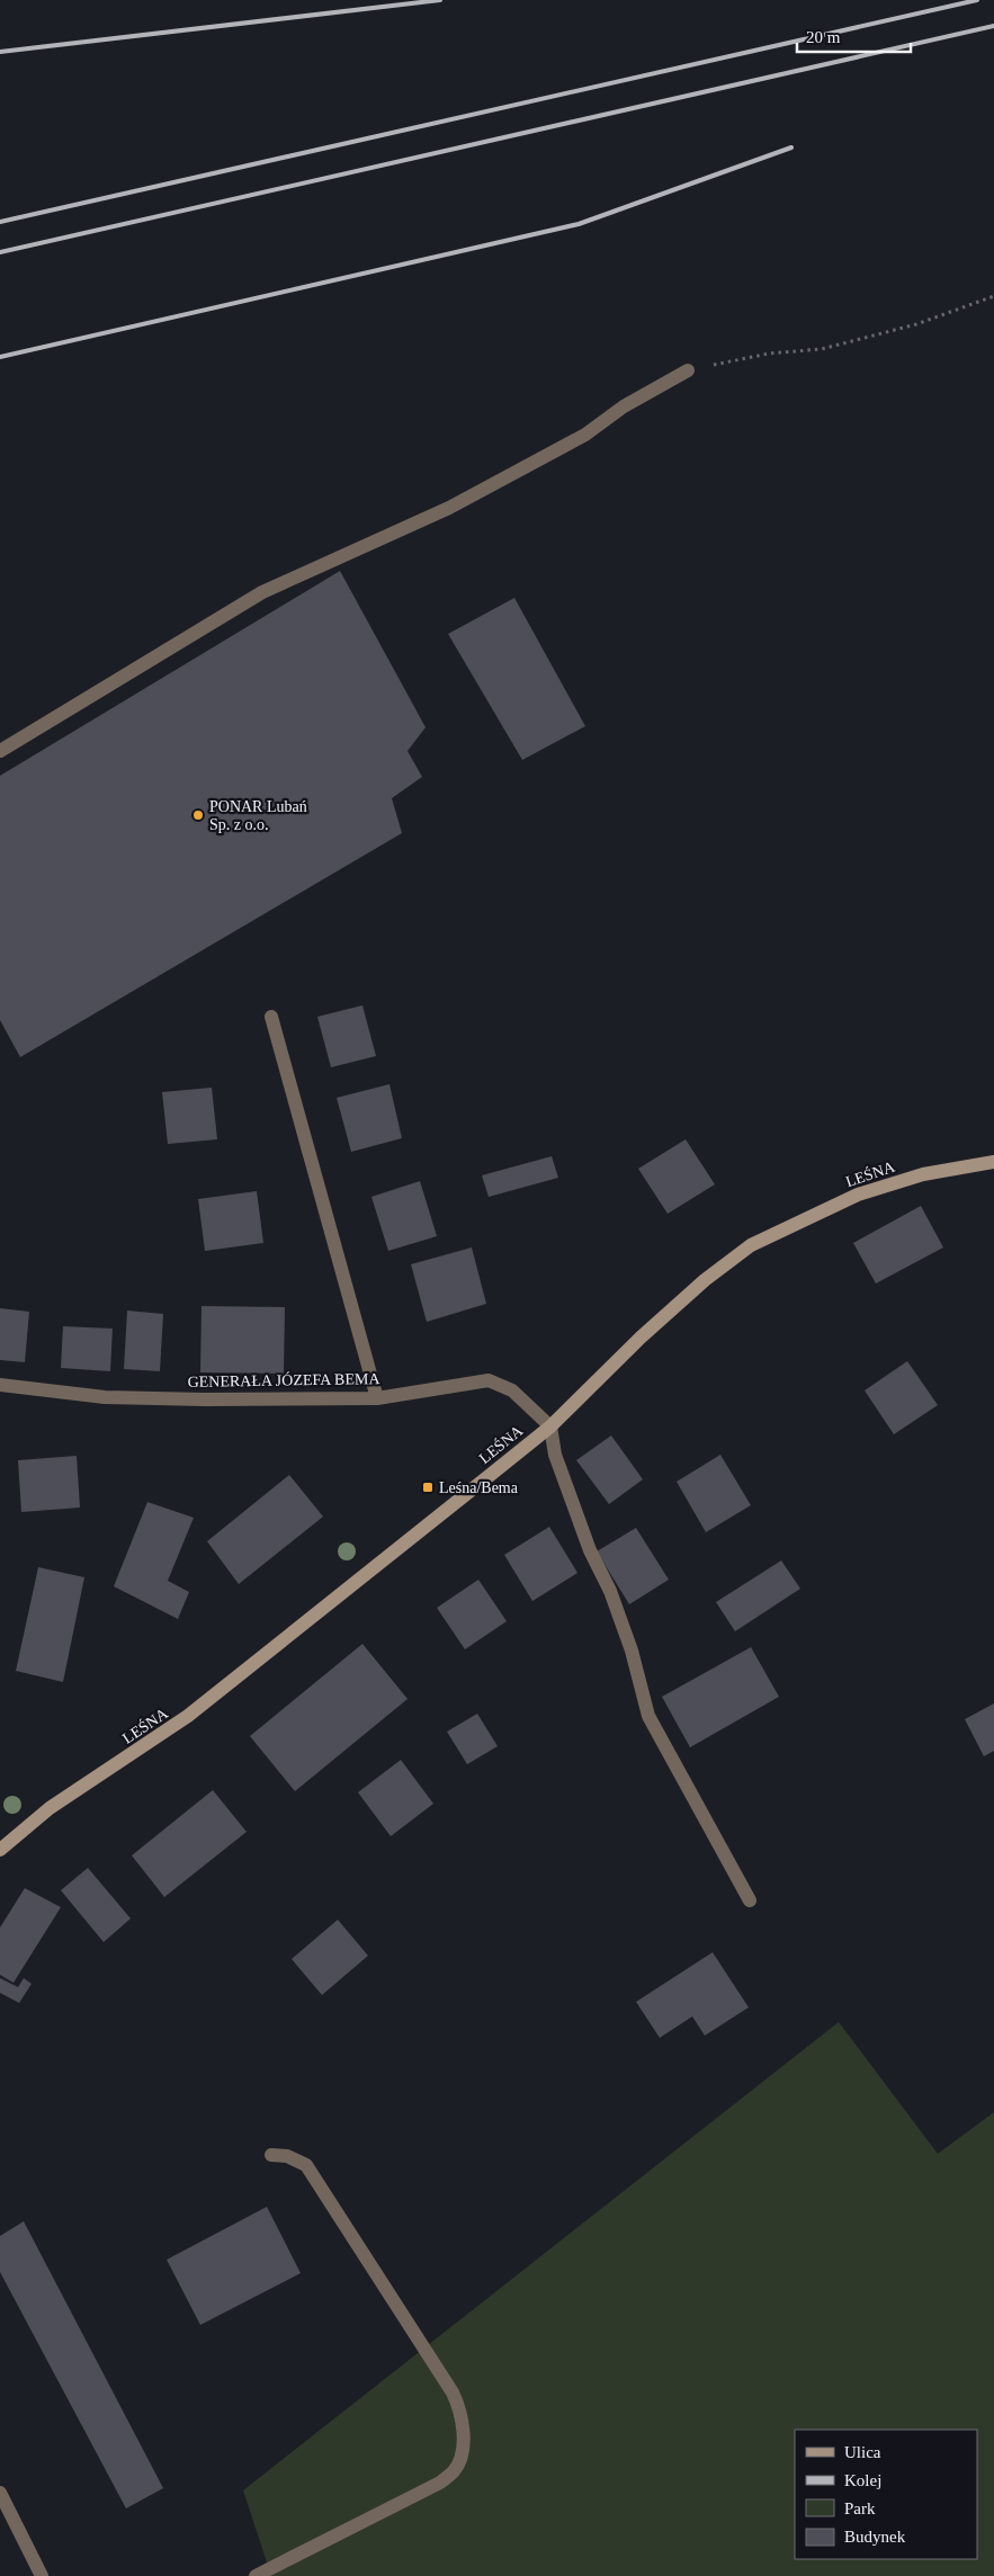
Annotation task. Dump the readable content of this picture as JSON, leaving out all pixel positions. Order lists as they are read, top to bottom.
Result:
{
  "streets": {
    "main road": ["LEŚNA"],
    "street": ["GENERAŁA JÓZEFA BEMA"]
  },
  "crossings": [
    ["LEŚNA", "GENERAŁA JÓZEFA BEMA"]
  ],
  "places": {
    "other": ["PONAR Lubań Sp. z o.o."],
    "transit": ["Leśna/Bema"]
  },
  "legend": [
    "Ulica",
    "Kolej",
    "Park",
    "Budynek"
  ],
  "scale_bar": "20 m"
}
